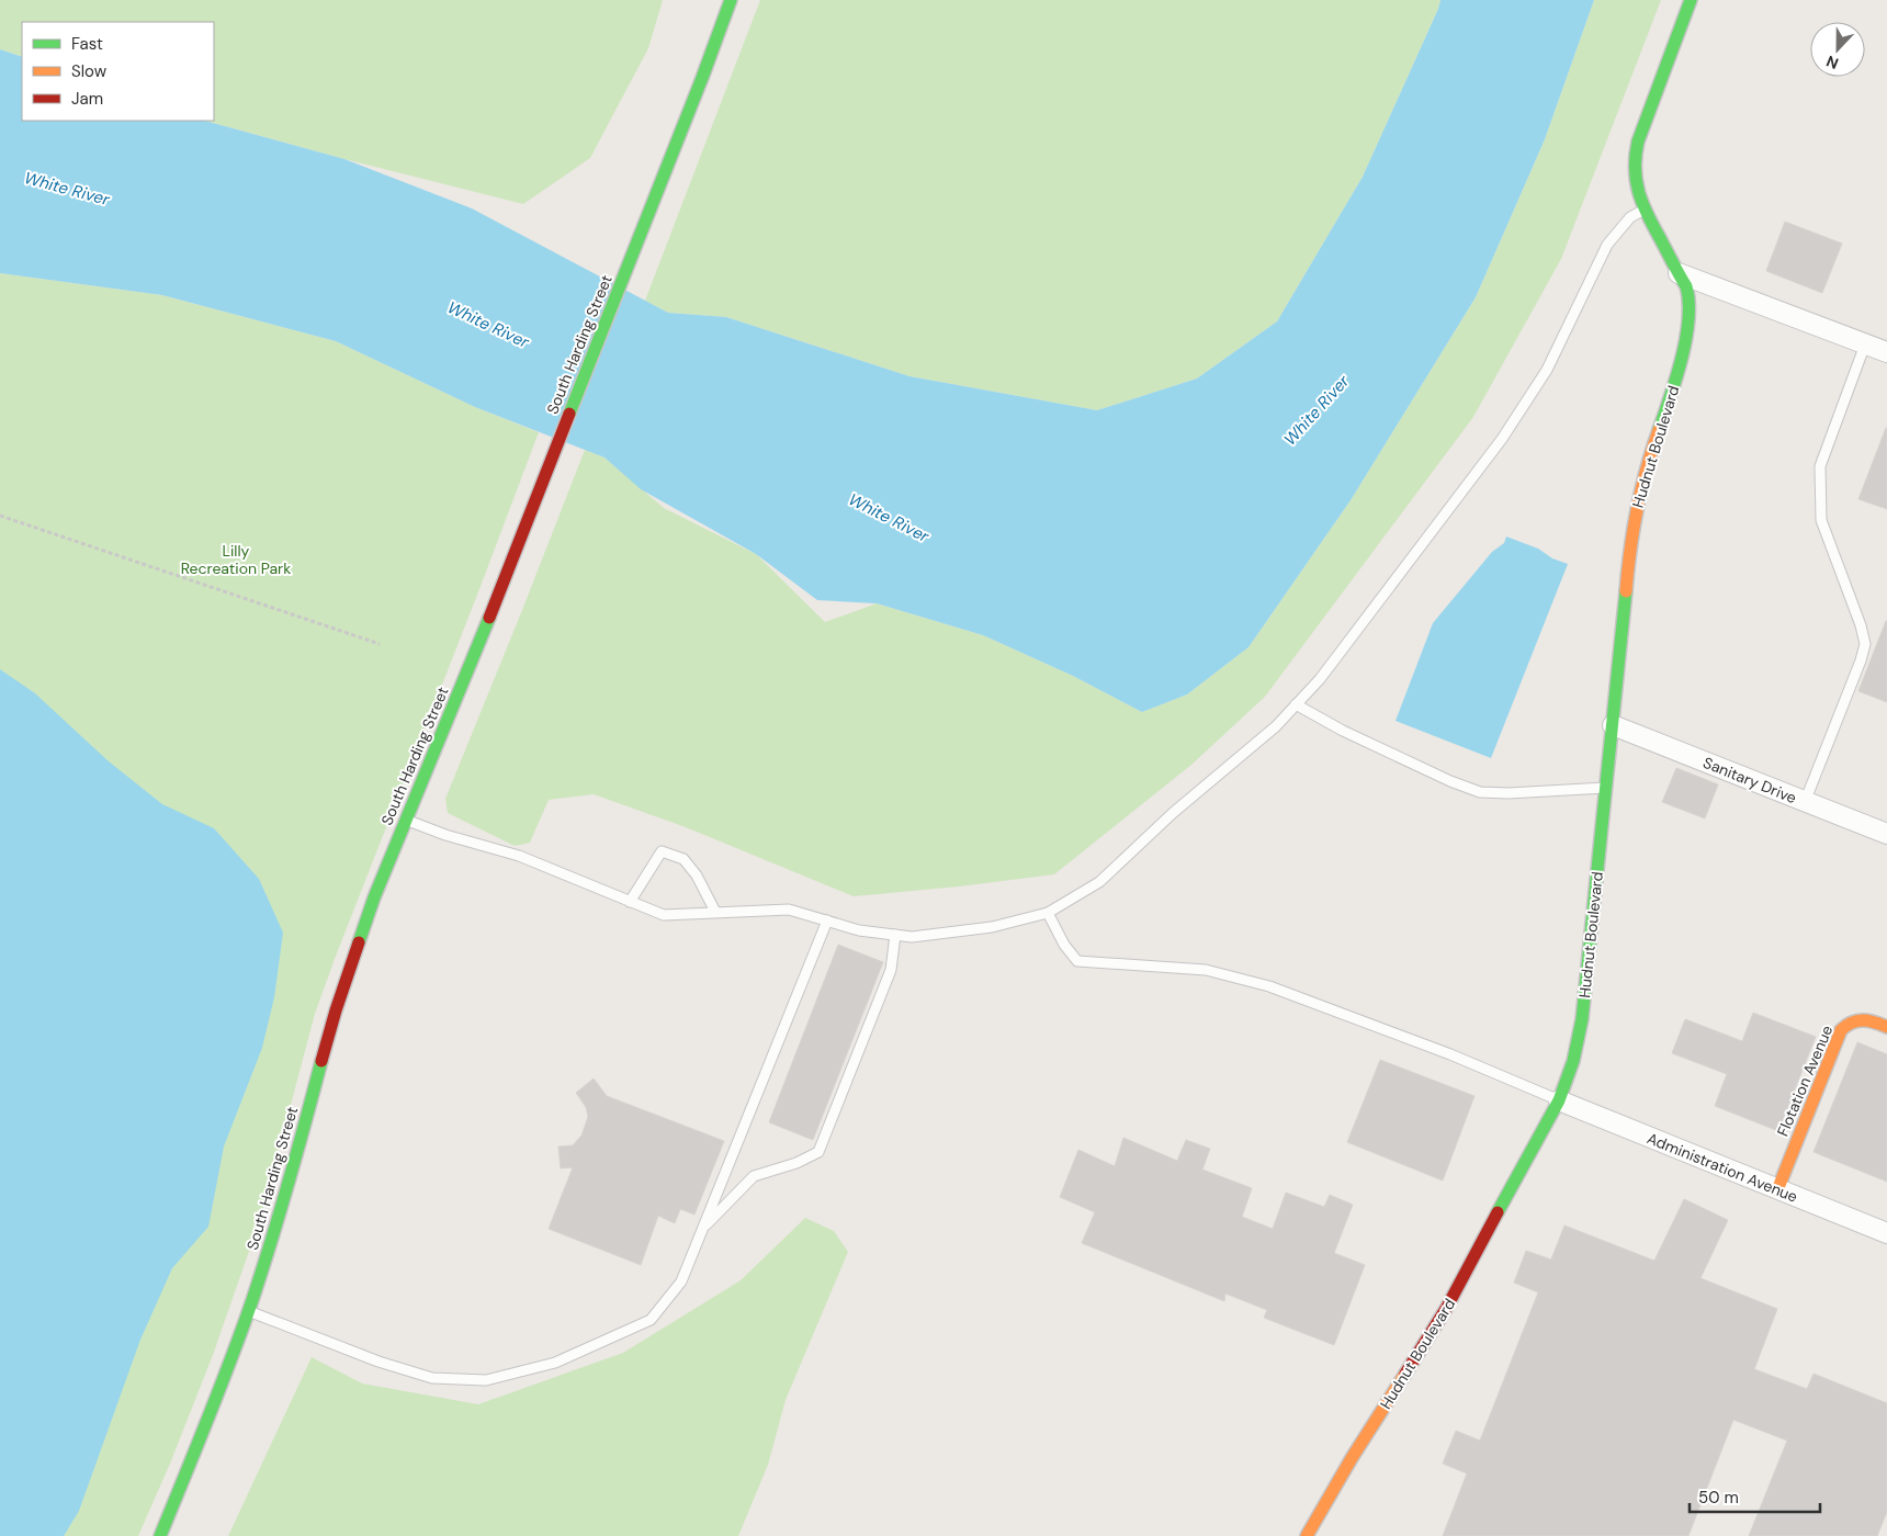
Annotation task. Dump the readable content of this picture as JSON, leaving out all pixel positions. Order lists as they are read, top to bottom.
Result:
{
  "streets": {
    "street": [
      "South Harding Street",
      "Hudnut Boulevard",
      "Sanitary Drive",
      "Flotation Avenue",
      "Administration Avenue"
    ]
  },
  "crossings": [
    ["Hudnut Boulevard", "Sanitary Drive"],
    ["Hudnut Boulevard", "Administration Avenue"],
    ["Flotation Avenue", "Administration Avenue"]
  ],
  "water": ["White River"],
  "parks": ["Lilly Recreation Park"],
  "legend": ["Fast", "Slow", "Jam"],
  "scale_bar": "50 m",
  "north": "bottom"
}
